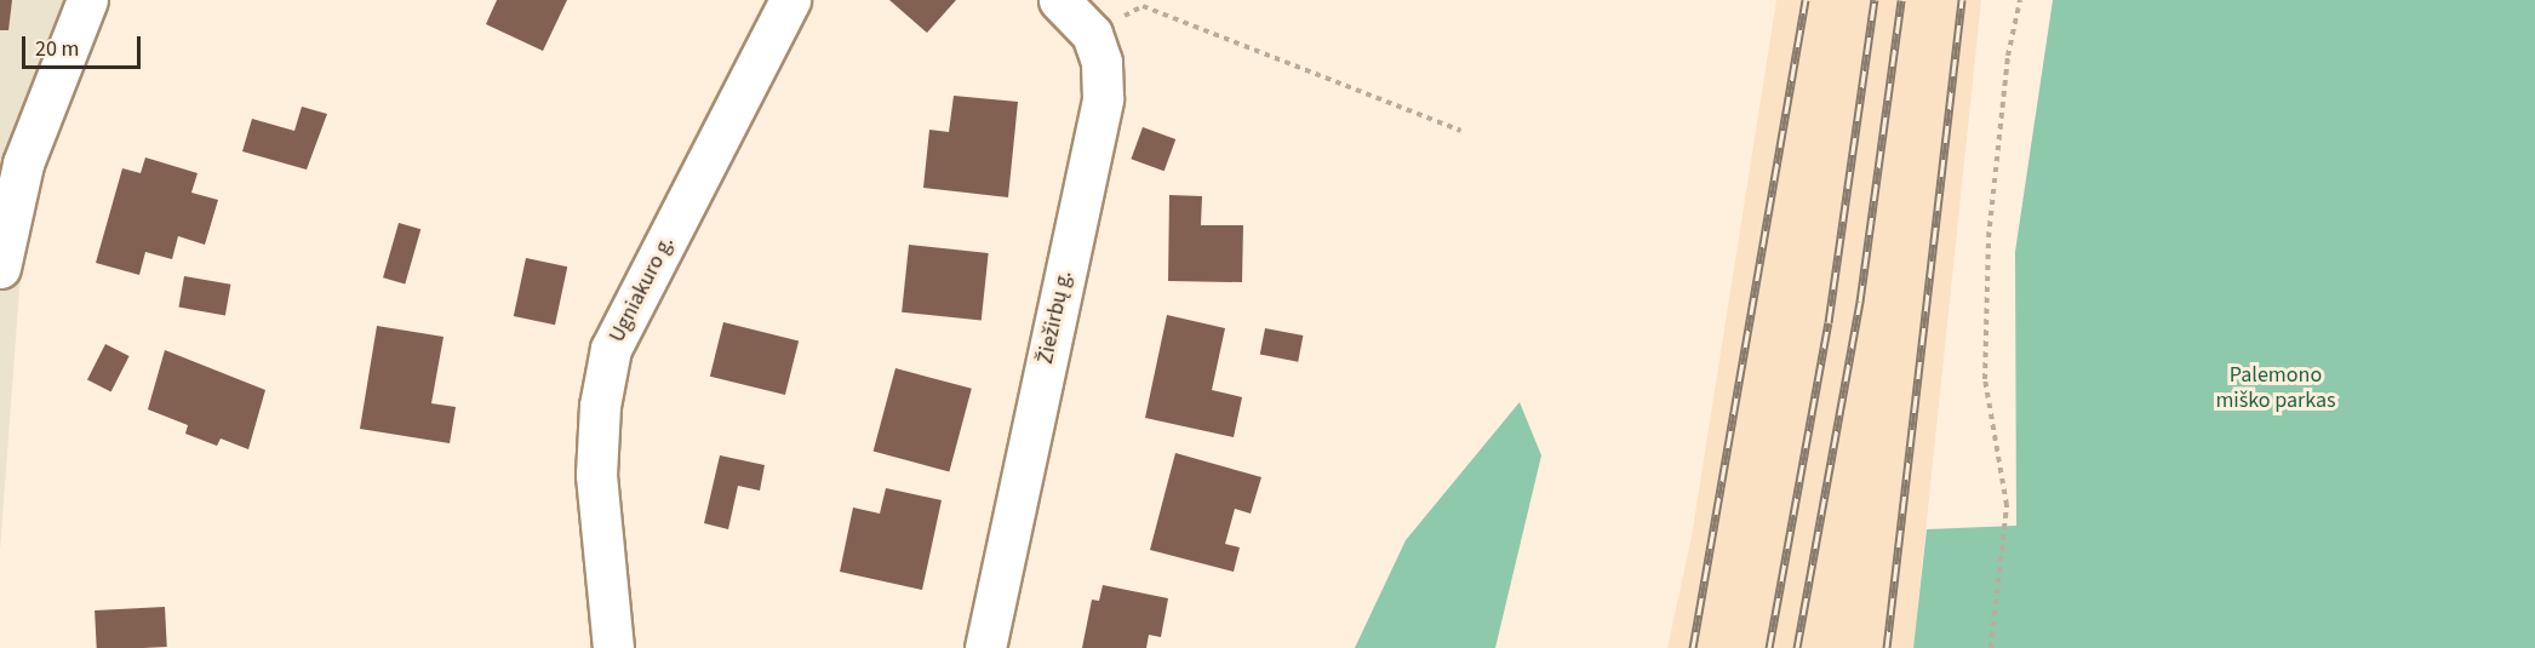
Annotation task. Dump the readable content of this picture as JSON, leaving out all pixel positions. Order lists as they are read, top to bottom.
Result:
{
  "streets": {
    "street": ["Ugniakuro g.", "Žiežirbų g."]
  },
  "parks": ["Palemono miško parkas"],
  "scale_bar": "20 m"
}
